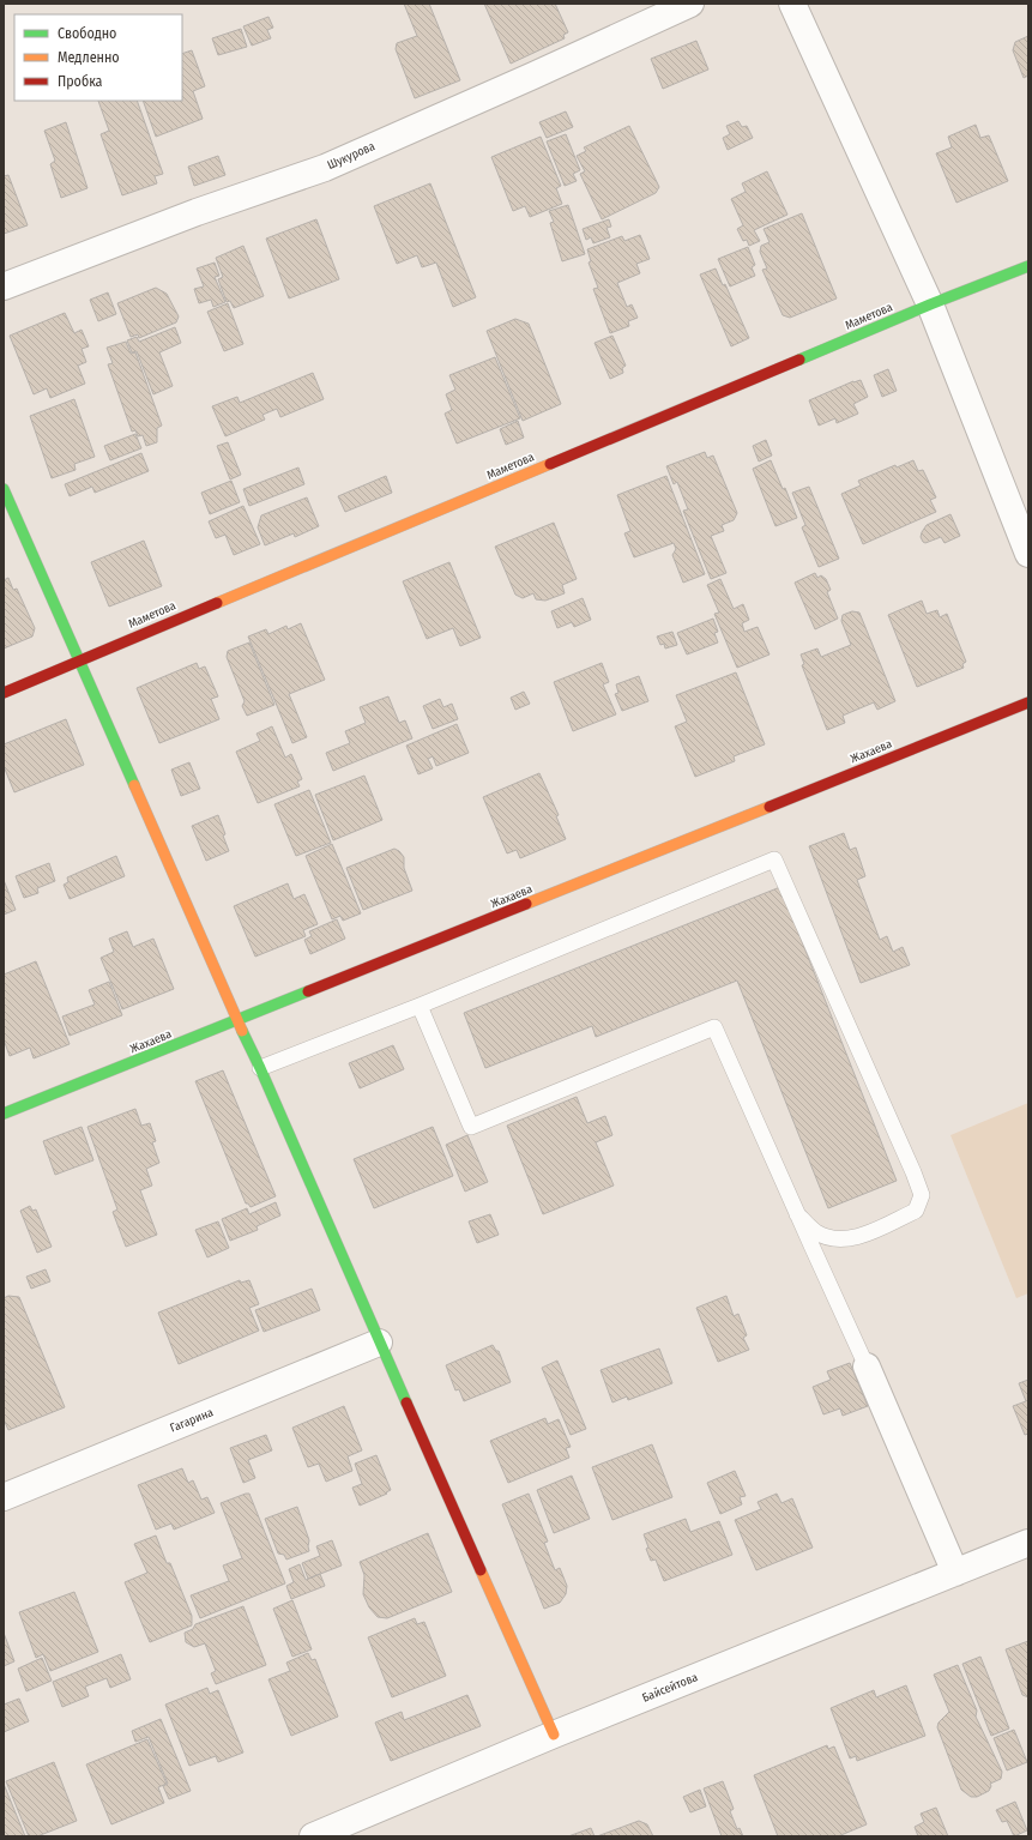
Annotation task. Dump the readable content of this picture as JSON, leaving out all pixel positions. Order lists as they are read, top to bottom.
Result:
{
  "streets": {
    "street": [
      "Шукурова",
      "Маметова",
      "Жахаева",
      "Гагарина",
      "Байсейтова"
    ]
  },
  "legend": ["Свободно", "Медленно", "Пробка"]
}
